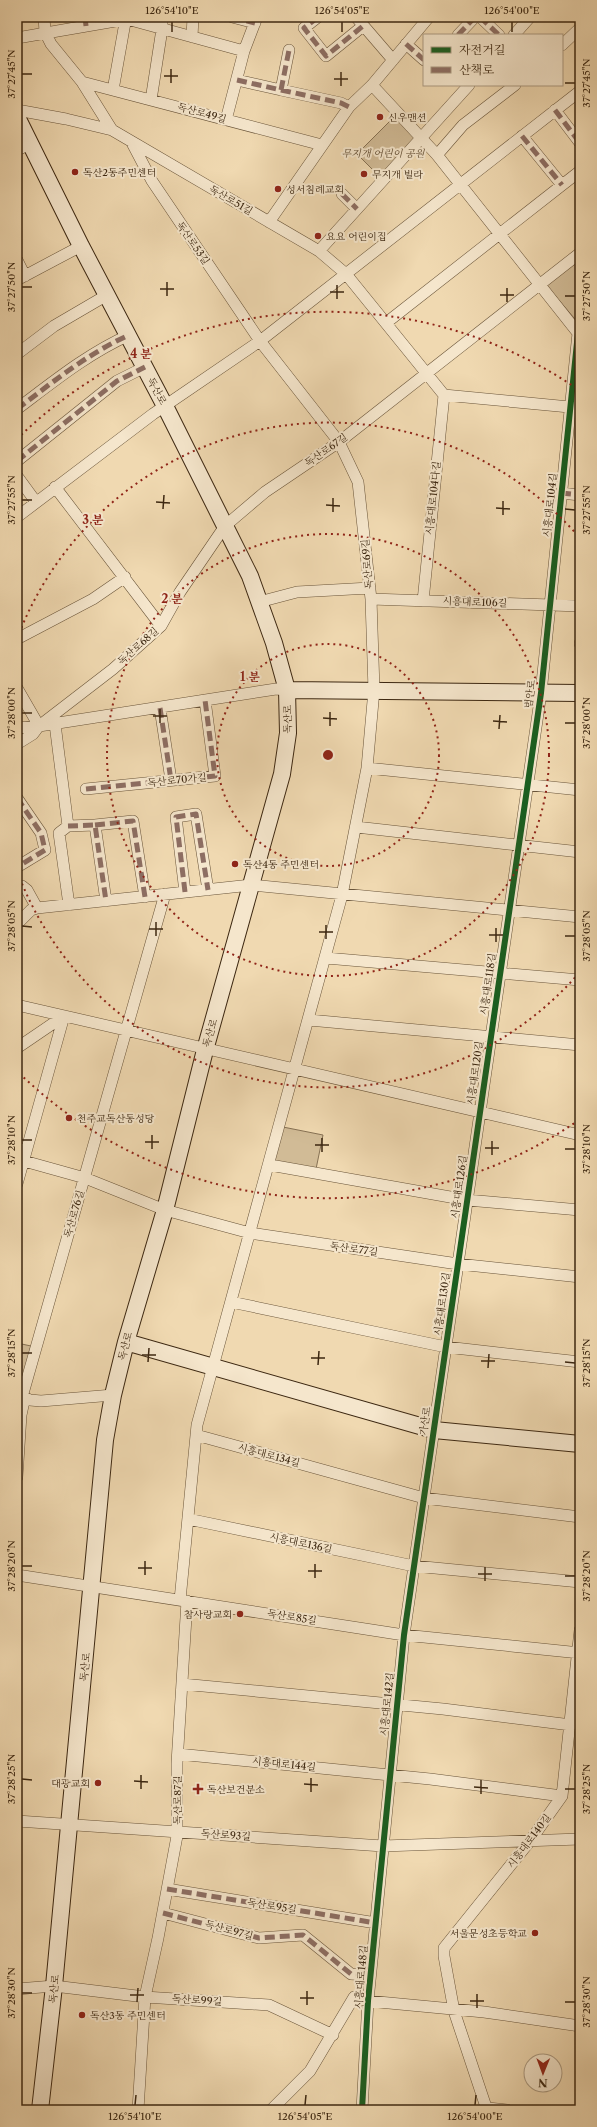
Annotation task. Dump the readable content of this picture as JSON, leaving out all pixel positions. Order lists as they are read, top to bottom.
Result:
{
  "streets": {
    "main road": ["독산로", "범안로", "가산로"],
    "street": [
      "독산로49길",
      "독산로51길",
      "독산로53길",
      "독산로67길",
      "시흥대로104다길",
      "시흥대로104길",
      "독산로69길",
      "시흥대로106길",
      "독산로68길",
      "독산로70가길",
      "시흥대로118길",
      "시흥대로120길",
      "시흥대로126길",
      "독산로76길",
      "독산로77길",
      "시흥대로130길",
      "시흥대로134길",
      "시흥대로136길",
      "독산로85길",
      "시흥대로142길",
      "시흥대로144길",
      "독산로87길",
      "독산로93길",
      "시흥대로140길",
      "독산로95길",
      "독산로97길",
      "시흥대로148길",
      "독산로99길"
    ]
  },
  "crossings": [
    ["독산로49길", "독산로51길"],
    ["독산로51길", "독산로53길"],
    ["독산로53길", "독산로67길"],
    ["독산로53길", "독산로69길"],
    ["독산로", "독산로67길"],
    ["독산로", "독산로68길"],
    ["독산로", "범안로"],
    ["독산로", "독산로77길"],
    ["독산로", "가산로"],
    ["독산로", "독산로85길"],
    ["독산로", "독산로93길"],
    ["독산로", "독산로99길"],
    ["독산로67길", "독산로69길"],
    ["독산로67길", "독산로68길"],
    ["시흥대로104다길", "시흥대로106길"],
    ["시흥대로104길", "시흥대로106길"],
    ["시흥대로104길", "범안로"],
    ["독산로69길", "시흥대로106길"],
    ["독산로69길", "범안로"],
    ["시흥대로106길", "범안로"],
    ["범안로", "시흥대로118길"],
    ["시흥대로118길", "시흥대로120길"],
    ["시흥대로120길", "시흥대로126길"],
    ["시흥대로126길", "독산로77길"],
    ["시흥대로126길", "시흥대로130길"],
    ["독산로76길", "독산로77길"],
    ["독산로77길", "시흥대로130길"],
    ["시흥대로130길", "가산로"],
    ["가산로", "시흥대로134길"],
    ["독산로85길", "시흥대로142길"],
    ["독산로85길", "독산로87길"],
    ["독산로85길", "시흥대로140길"],
    ["시흥대로142길", "시흥대로144길"],
    ["시흥대로142길", "독산로87길"],
    ["시흥대로142길", "시흥대로140길"],
    ["시흥대로144길", "독산로87길"],
    ["시흥대로144길", "시흥대로140길"],
    ["독산로87길", "독산로93길"],
    ["독산로87길", "독산로95길"],
    ["독산로87길", "독산로97길"],
    ["독산로87길", "독산로99길"],
    ["독산로93길", "시흥대로140길"],
    ["독산로93길", "시흥대로148길"],
    ["시흥대로140길", "시흥대로148길"],
    ["독산로95길", "시흥대로148길"],
    ["독산로97길", "시흥대로148길"],
    ["시흥대로148길", "독산로99길"]
  ],
  "parks": ["무지개 어린이 공원"],
  "places": {
    "other": [
      "신우맨션",
      "독산2동주민센터",
      "무지개 빌라",
      "성서침례교회",
      "요요 어린이집",
      "독산4동 주민센터",
      "천주교독산동성당",
      "참사랑교회",
      "대광교회",
      "서울문성초등학교",
      "독산3동 주민센터"
    ],
    "health": ["독산보건분소"]
  },
  "legend": ["자전거길", "산책로"],
  "north": "bottom",
  "coordinates": [
    "126°54'10\"E",
    "126°54'05\"E",
    "126°54'00\"E",
    "37°27'45\"N",
    "37°27'50\"N",
    "37°27'55\"N",
    "37°28'00\"N",
    "37°28'05\"N",
    "37°28'10\"N",
    "37°28'15\"N",
    "37°28'20\"N",
    "37°28'25\"N",
    "37°28'30\"N"
  ],
  "rings": [
    "4 분",
    "3 분",
    "2 분",
    "1 분"
  ]
}
